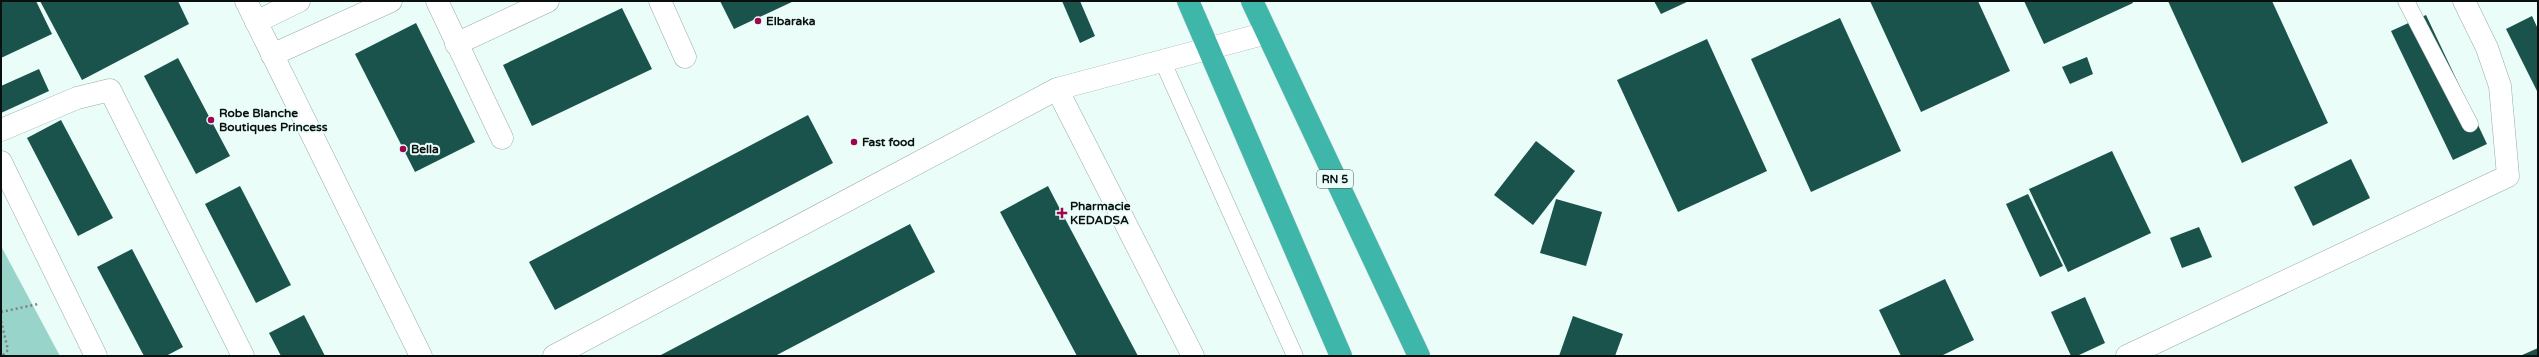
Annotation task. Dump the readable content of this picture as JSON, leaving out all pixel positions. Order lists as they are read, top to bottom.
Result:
{
  "streets": {
    "highway": ["RN 5"]
  },
  "places": {
    "other": [
      "Elbaraka",
      "Robe Blanche Boutiques Princess",
      "Fast food",
      "Bella"
    ],
    "health": ["Pharmacie KEDADSA"]
  }
}
